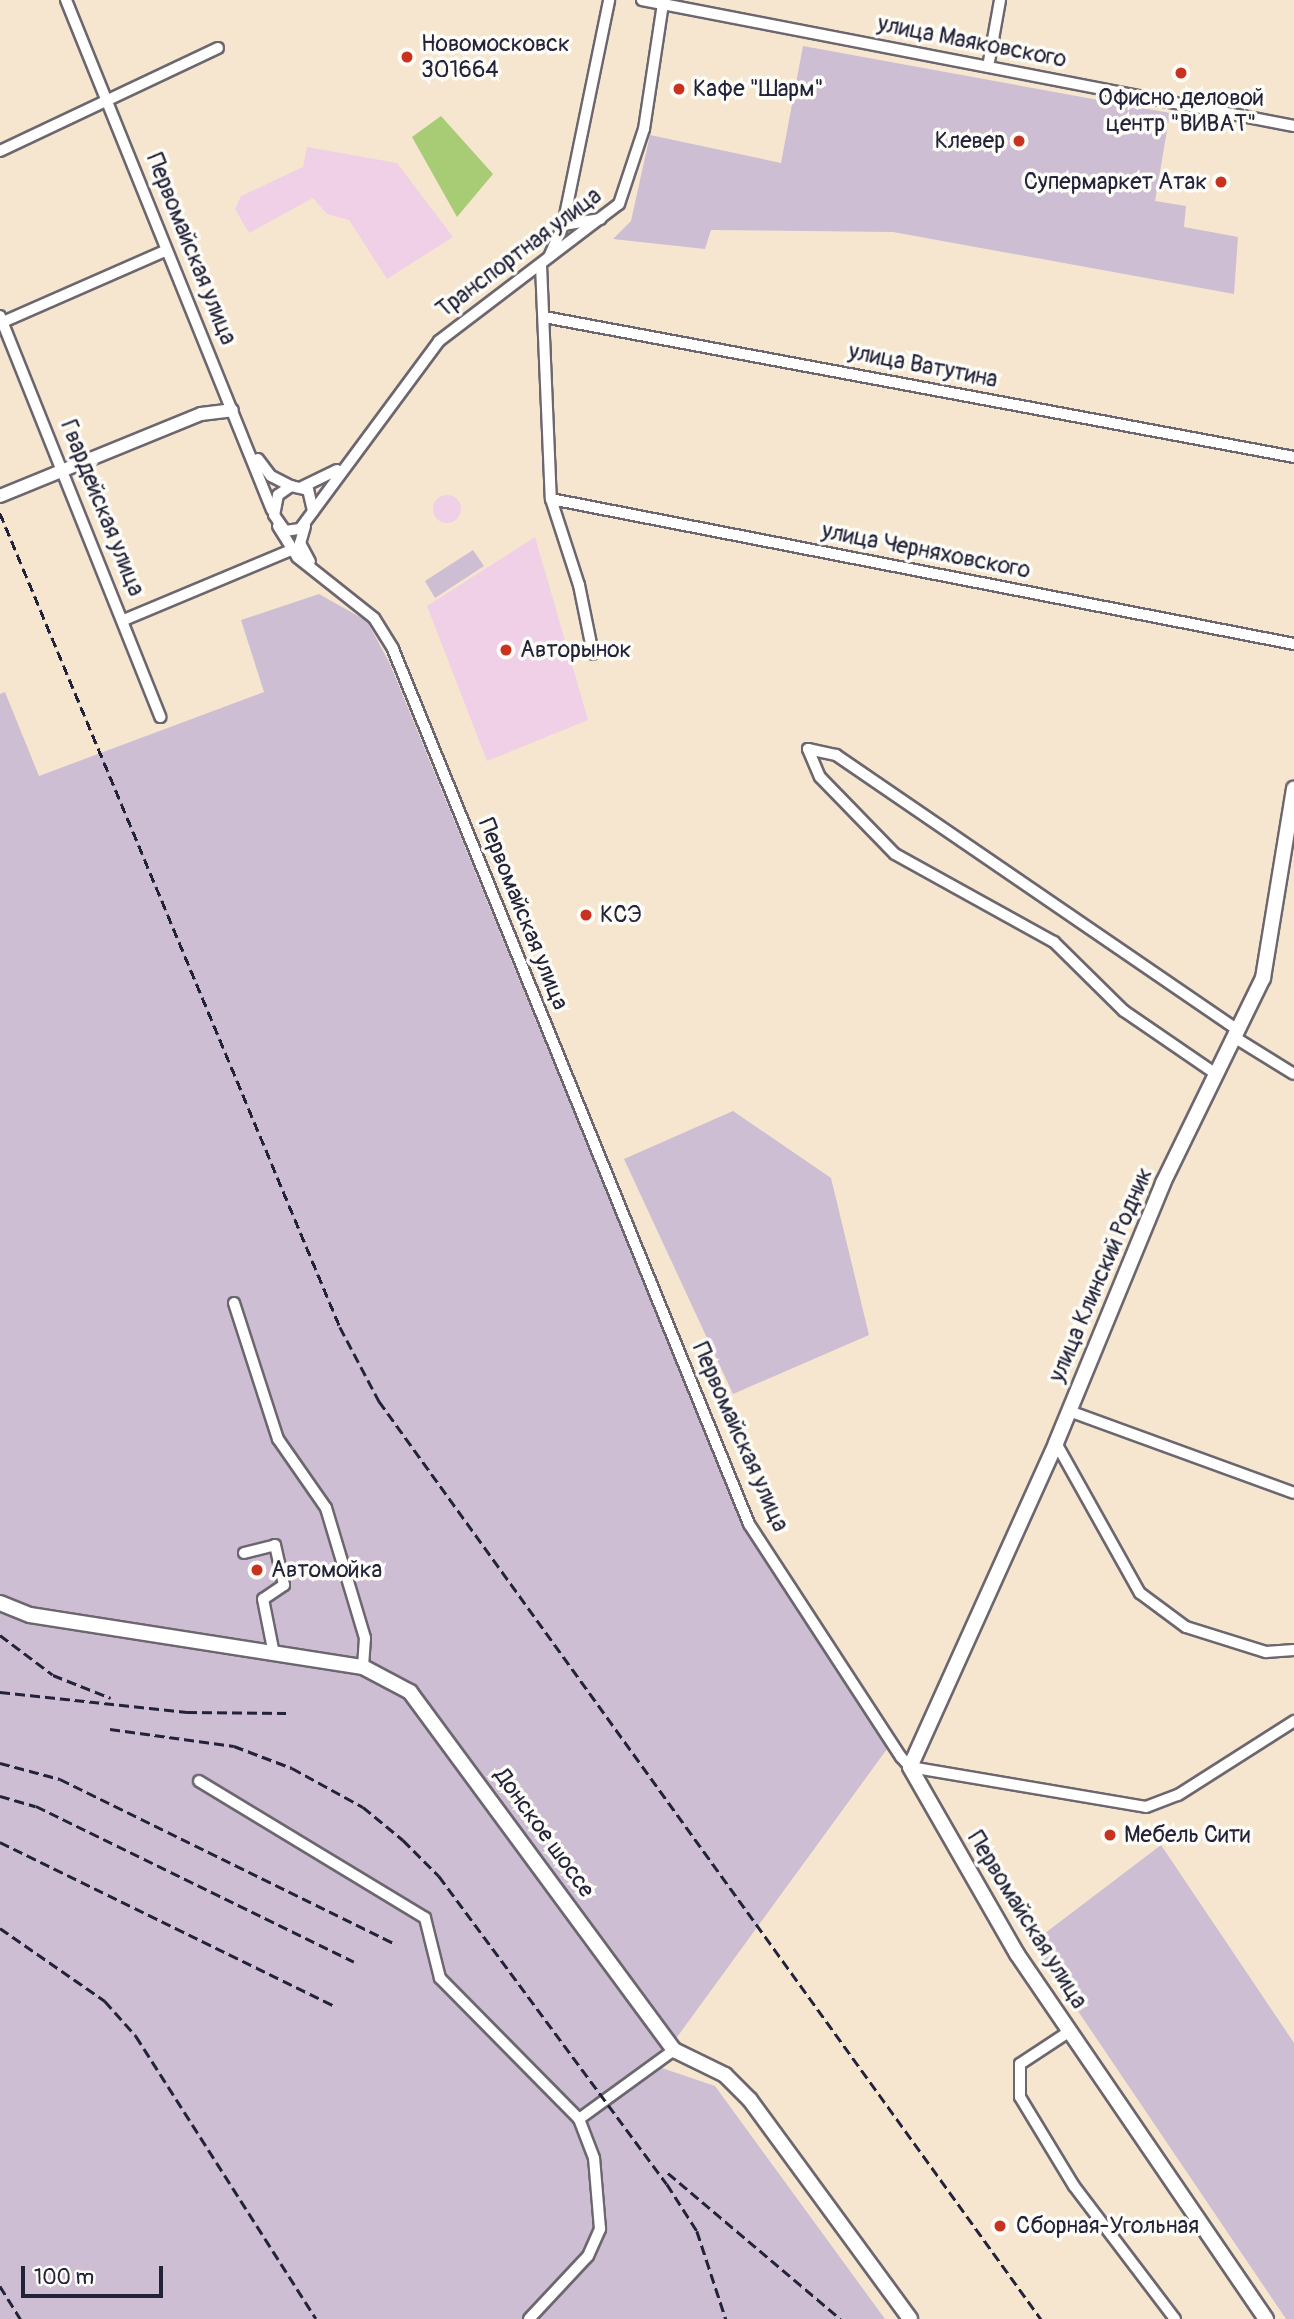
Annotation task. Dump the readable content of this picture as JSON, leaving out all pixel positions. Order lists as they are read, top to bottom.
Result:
{
  "streets": {
    "main road": ["Первомайская улица", "улица Клинский Родник", "Донское шоссе"],
    "street": [
      "улица Маяковского",
      "Транспортная улица",
      "улица Ватутина",
      "Гвардейская улица",
      "улица Черняховского"
    ]
  },
  "crossings": [
    ["улица Маяковского", "Транспортная улица"],
    ["Первомайская улица", "Транспортная улица"],
    ["Первомайская улица", "улица Клинский Родник"]
  ],
  "places": [
    "Новомосковск 301664",
    "Офисно деловой центр \"ВИВАТ\"",
    "Кафе \"Шарм\"",
    "Клевер",
    "Супермаркет Атак",
    "Авторынок",
    "КСЭ",
    "Автомойка",
    "Мебель Сити",
    "Сборная-Угольная"
  ],
  "scale_bar": "100 m"
}
